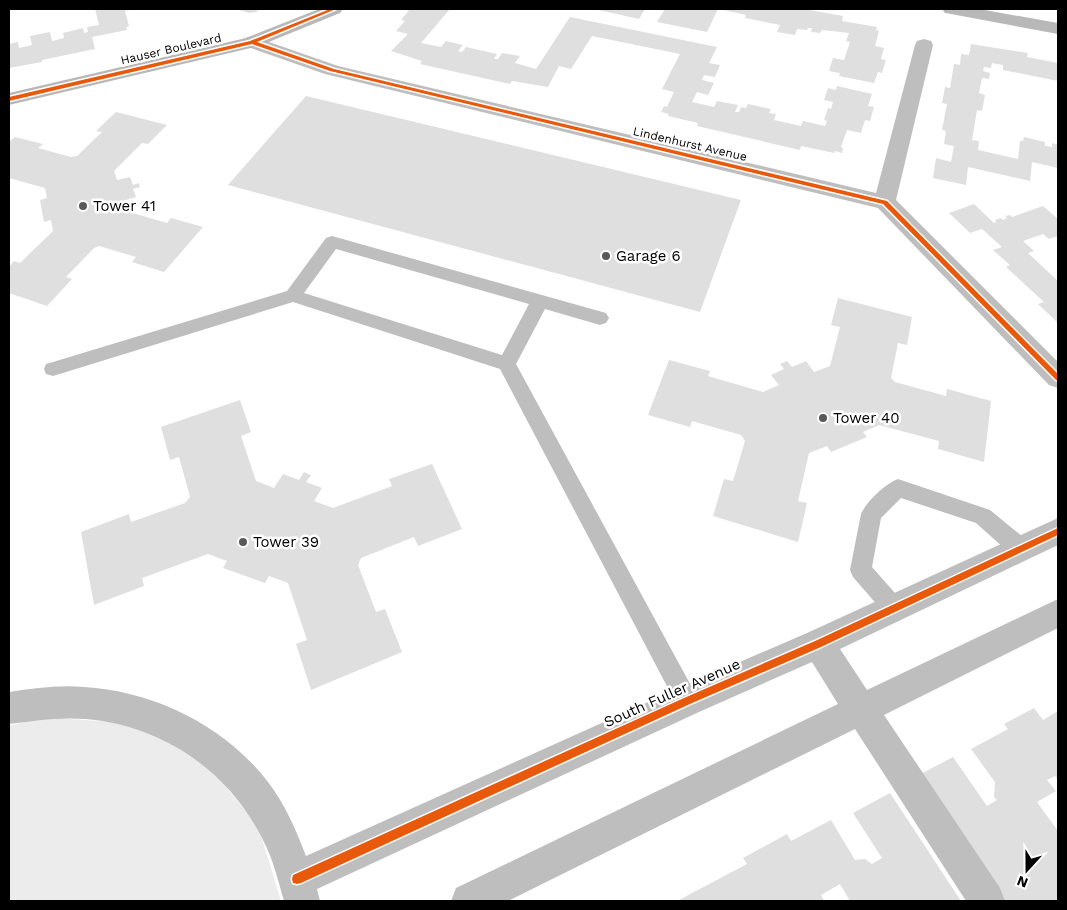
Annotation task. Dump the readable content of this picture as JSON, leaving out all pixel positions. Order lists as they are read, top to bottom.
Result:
{
  "streets": {
    "street": ["Hauser Boulevard", "Lindenhurst Avenue", "South Fuller Avenue"]
  },
  "crossings": [
    ["Hauser Boulevard", "Lindenhurst Avenue"]
  ],
  "places": [
    "Tower 41",
    "Garage 6",
    "Tower 40",
    "Tower 39"
  ],
  "north": "bottom"
}
